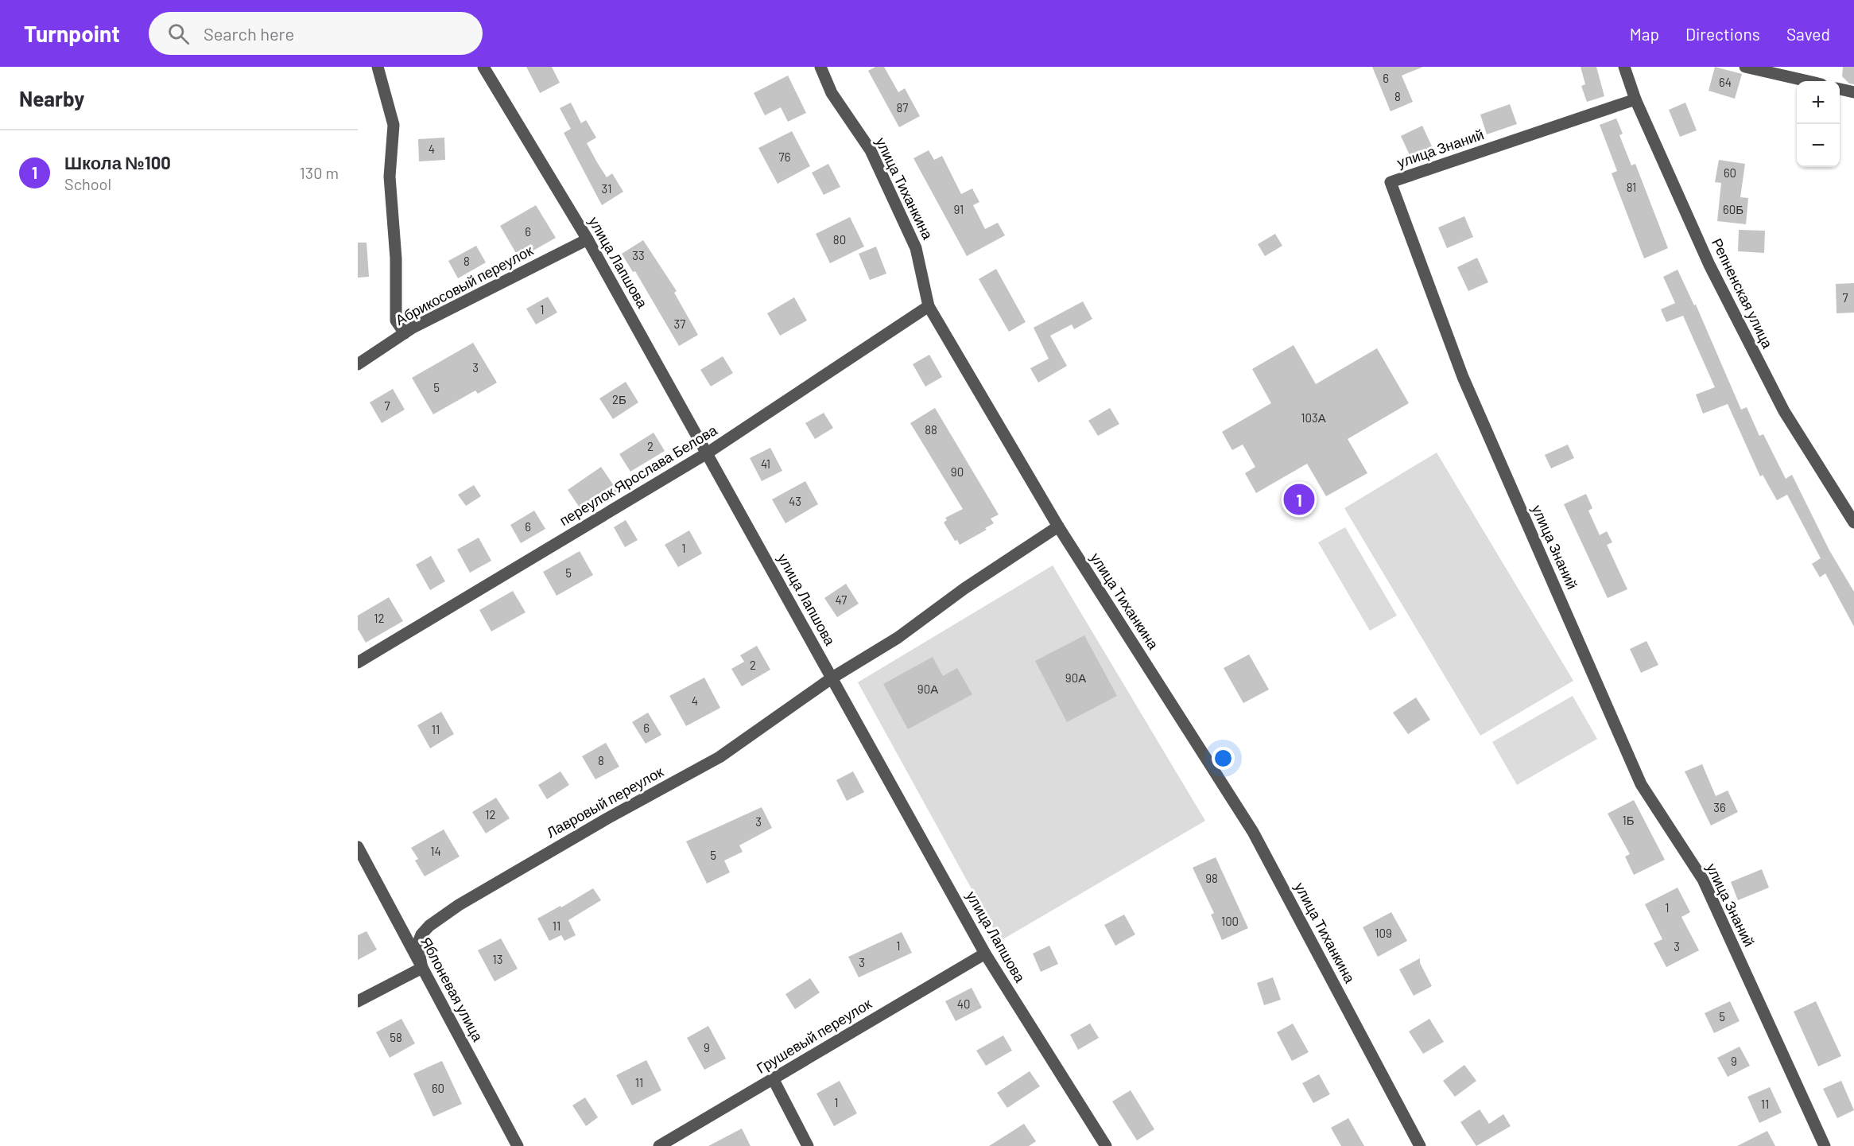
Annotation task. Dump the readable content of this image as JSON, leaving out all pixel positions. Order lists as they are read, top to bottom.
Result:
{
  "streets": {
    "street": [
      "улица Знаний",
      "улица Тиханкина",
      "улица Лапшова",
      "Абрикосовый переулок",
      "Репненская улица",
      "переулок Ярослава Белова",
      "Лавровый переулок",
      "Яблоневая улица",
      "Грушевый переулок"
    ]
  },
  "crossings": [
    ["улица Знаний", "Репненская улица"],
    ["улица Тиханкина", "переулок Ярослава Белова"],
    ["улица Тиханкина", "Лавровый переулок"],
    ["улица Лапшова", "Абрикосовый переулок"],
    ["улица Лапшова", "переулок Ярослава Белова"],
    ["улица Лапшова", "Лавровый переулок"],
    ["улица Лапшова", "Грушевый переулок"],
    ["Лавровый переулок", "Яблоневая улица"]
  ],
  "house_numbers": [
    "6",
    "64",
    "8",
    "87",
    "4",
    "76",
    "60",
    "81",
    "31",
    "91",
    "60Б",
    "6",
    "80",
    "33",
    "8",
    "7",
    "1",
    "37",
    "3",
    "5",
    "2Б",
    "7",
    "103А",
    "88",
    "2",
    "41",
    "90",
    "43",
    "6",
    "1",
    "5",
    "47",
    "12",
    "2",
    "90А",
    "90А",
    "4",
    "6",
    "11",
    "8",
    "36",
    "12",
    "1Б",
    "3",
    "14",
    "5",
    "98",
    "1",
    "100",
    "11",
    "109",
    "1",
    "3",
    "13",
    "3",
    "40",
    "5",
    "58",
    "9",
    "9",
    "11",
    "60",
    "1",
    "11"
  ],
  "page": {
    "header": "Turnpoint",
    "search": "Search here",
    "nav": ["Map", "Directions", "Saved"],
    "heading": "Nearby",
    "map_buttons": ["+", "−"],
    "list": [
      {
        "mark": "1",
        "name": "Школа №100",
        "note": "School",
        "value": "130 m"
      }
    ],
    "pins": "1"
  }
}
